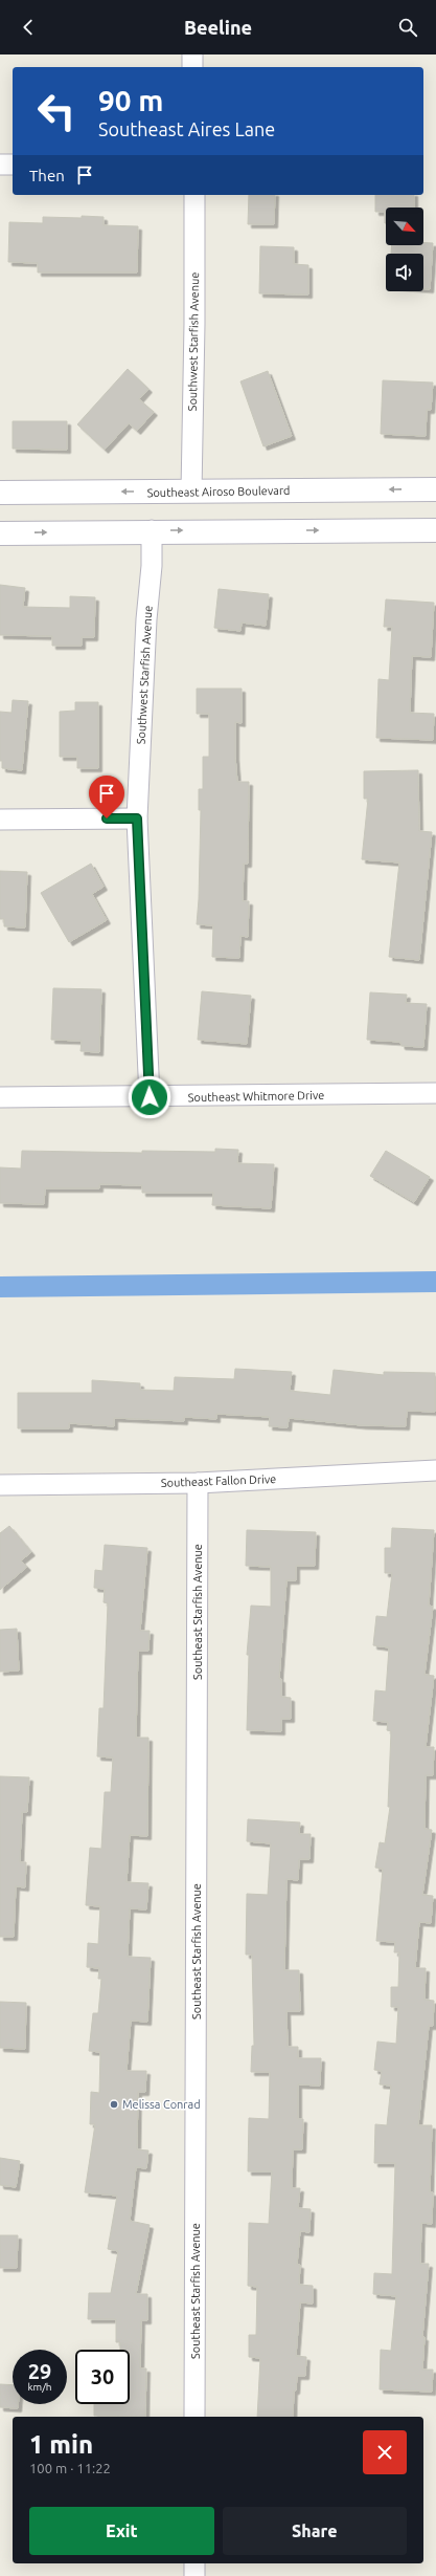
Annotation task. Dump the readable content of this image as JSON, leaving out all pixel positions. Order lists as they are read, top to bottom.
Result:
{
  "streets": {
    "main road": ["Southeast Airoso Boulevard"],
    "street": [
      "Southwest Starfish Avenue",
      "Southeast Whitmore Drive",
      "Southeast Fallon Drive",
      "Southeast Starfish Avenue"
    ]
  },
  "crossings": [
    ["Southwest Starfish Avenue", "Southeast Airoso Boulevard"],
    ["Southeast Fallon Drive", "Southeast Starfish Avenue"]
  ],
  "places": ["Melissa Conrad"],
  "north": "bottom right",
  "page": {
    "header": "Beeline",
    "turn": ["90 m", "Southeast Aires Lane"],
    "then": "Then",
    "speed": "29 km/h",
    "limit": "30",
    "heading": ["1 min", "100 m · 11:22"],
    "buttons": ["Exit", "Share"]
  }
}
